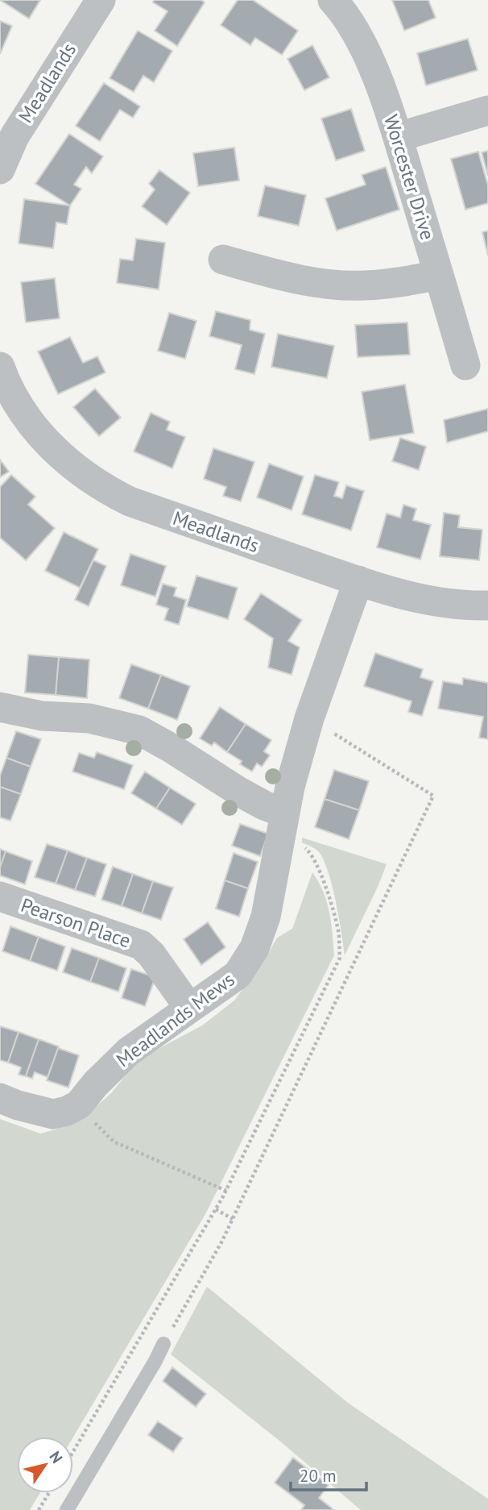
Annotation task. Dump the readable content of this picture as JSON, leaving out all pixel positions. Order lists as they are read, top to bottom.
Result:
{
  "streets": {
    "street": [
      "Meadlands",
      "Worcester Drive",
      "Pearson Place",
      "Meadlands Mews"
    ]
  },
  "crossings": [
    ["Meadlands", "Meadlands Mews"],
    ["Pearson Place", "Meadlands Mews"]
  ],
  "scale_bar": "20 m",
  "north": "top right"
}
